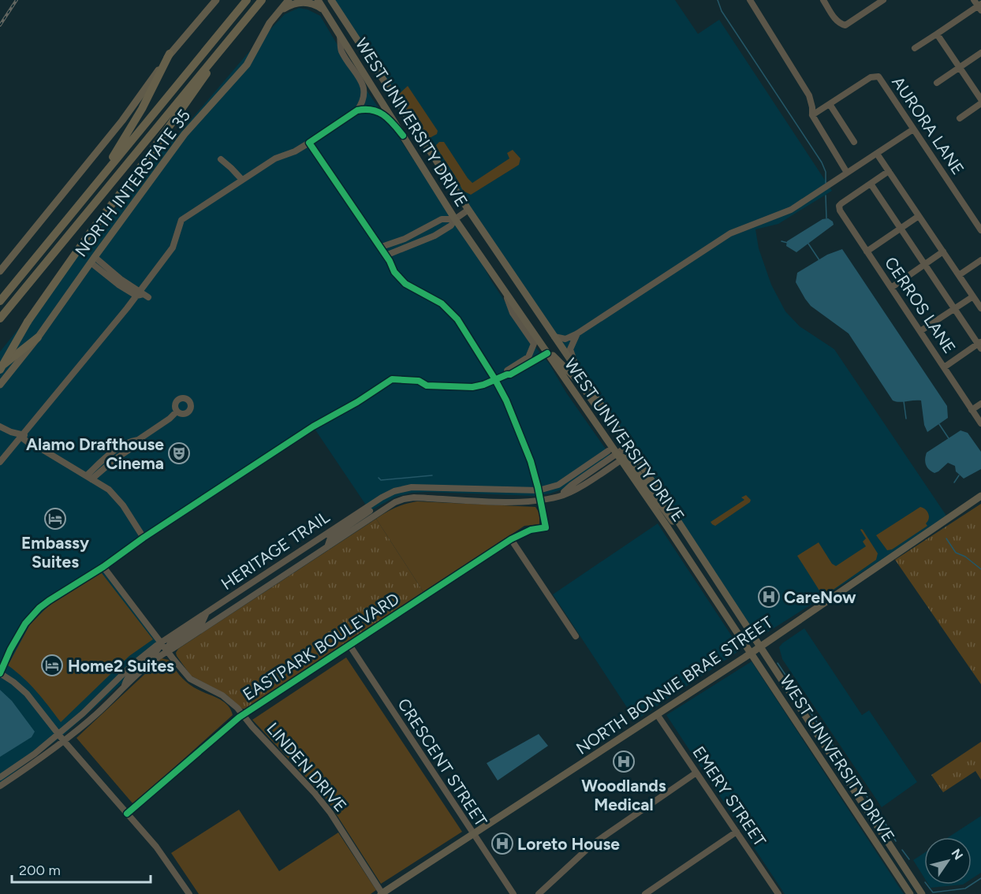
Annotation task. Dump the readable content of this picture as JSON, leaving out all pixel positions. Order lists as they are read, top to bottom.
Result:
{
  "streets": {
    "main road": ["WEST UNIVERSITY DRIVE", "NORTH INTERSTATE 35", "NORTH BONNIE BRAE STREET"],
    "street": [
      "AURORA LANE",
      "CERROS LANE",
      "HERITAGE TRAIL",
      "EASTPARK BOULEVARD",
      "CRESCENT STREET",
      "LINDEN DRIVE",
      "EMERY STREET"
    ]
  },
  "crossings": [
    ["WEST UNIVERSITY DRIVE", "HERITAGE TRAIL"],
    ["WEST UNIVERSITY DRIVE", "NORTH BONNIE BRAE STREET"],
    ["HERITAGE TRAIL", "EASTPARK BOULEVARD"],
    ["HERITAGE TRAIL", "LINDEN DRIVE"],
    ["EASTPARK BOULEVARD", "CRESCENT STREET"],
    ["EASTPARK BOULEVARD", "LINDEN DRIVE"],
    ["NORTH BONNIE BRAE STREET", "CRESCENT STREET"],
    ["NORTH BONNIE BRAE STREET", "LINDEN DRIVE"],
    ["NORTH BONNIE BRAE STREET", "EMERY STREET"]
  ],
  "places": {
    "theatre": ["Alamo Drafthouse Cinema"],
    "hotel": ["Embassy Suites", "Home2 Suites"],
    "hospital": ["CareNow", "Woodlands Medical", "Loreto House"]
  },
  "scale_bar": "200 m",
  "north": "top right"
}
